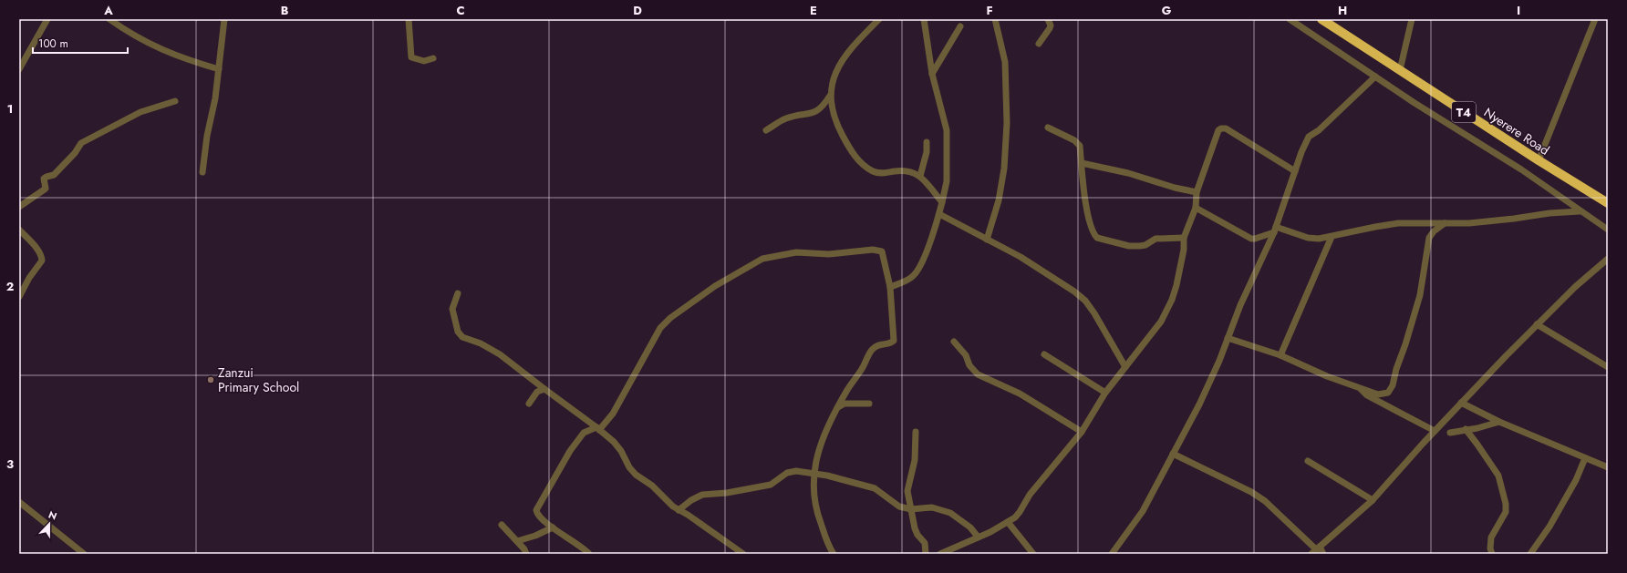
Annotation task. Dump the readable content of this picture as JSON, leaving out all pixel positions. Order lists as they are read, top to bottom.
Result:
{
  "streets": {
    "highway": ["T4", "Nyerere Road"]
  },
  "places": ["Zanzui Primary School"],
  "scale_bar": "100 m",
  "north": "top",
  "grid": {
    "columns": [
      "A",
      "B",
      "C",
      "D",
      "E",
      "F",
      "G",
      "H",
      "I"
    ],
    "rows": ["1", "2", "3"]
  }
}
